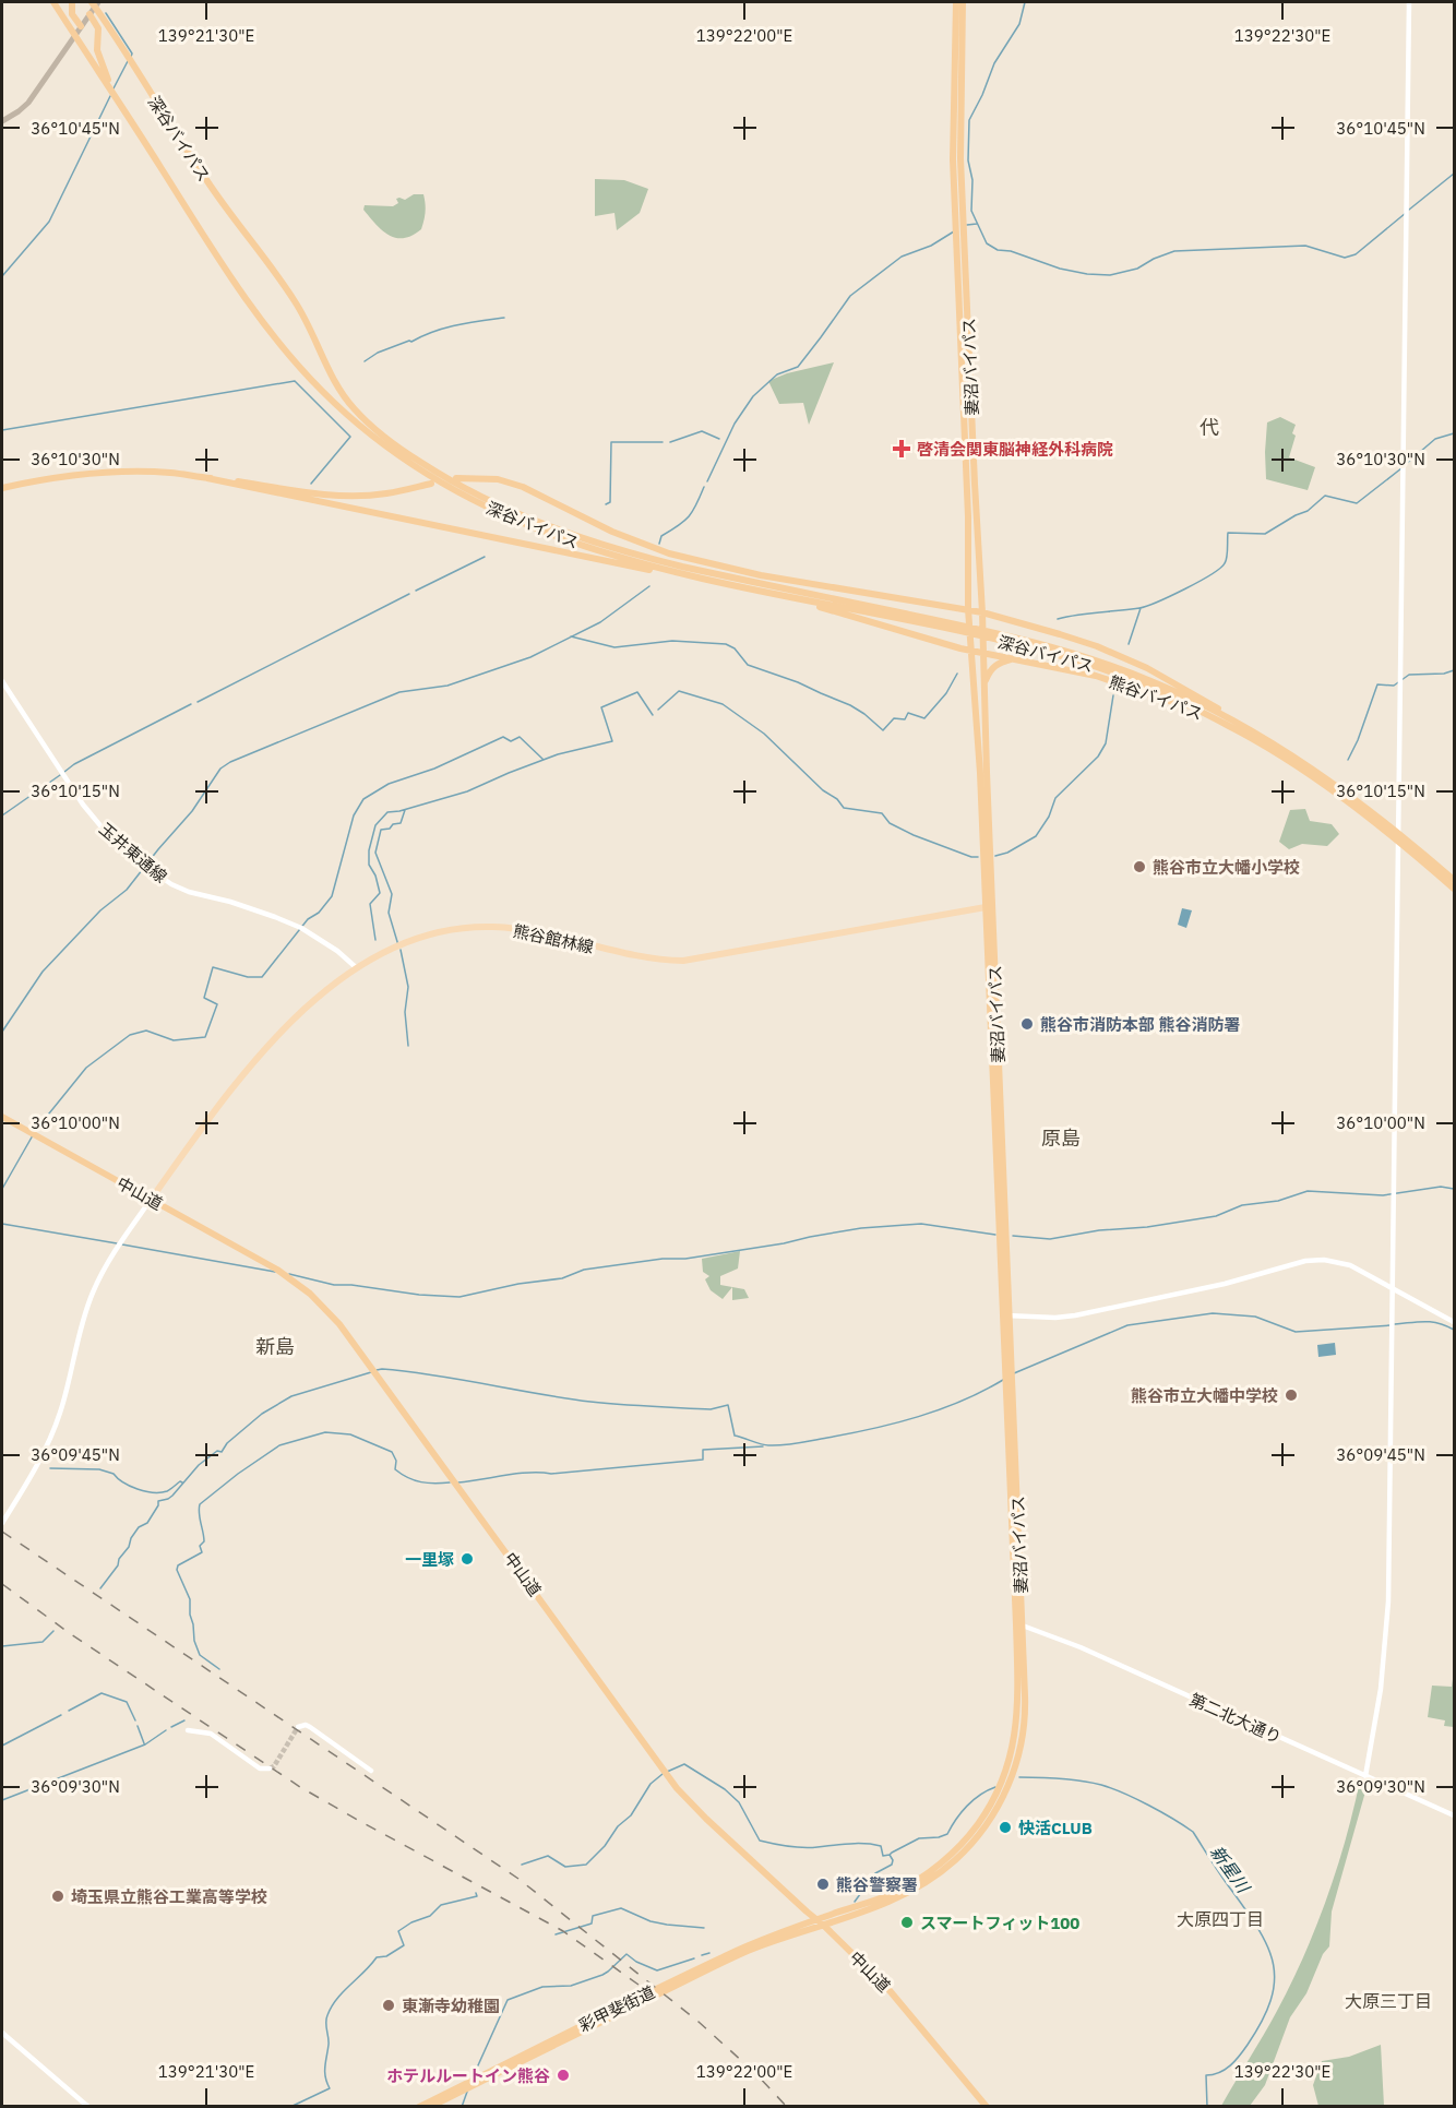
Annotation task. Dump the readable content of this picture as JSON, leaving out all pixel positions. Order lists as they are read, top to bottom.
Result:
{
  "streets": {
    "highway": [
      "深谷バイパス",
      "妻沼バイパス",
      "熊谷バイパス",
      "中山道",
      "彩甲斐街道"
    ],
    "main road": ["熊谷館林線"],
    "street": ["玉井東通線", "第二北大通り"]
  },
  "crossings": [
    ["深谷バイパス", "熊谷バイパス"],
    ["妻沼バイパス", "熊谷バイパス"],
    ["妻沼バイパス", "熊谷館林線"],
    ["妻沼バイパス", "中山道"],
    ["妻沼バイパス", "第二北大通り"],
    ["妻沼バイパス", "彩甲斐街道"],
    ["玉井東通線", "熊谷館林線"],
    ["熊谷館林線", "中山道"],
    ["中山道", "彩甲斐街道"]
  ],
  "districts": [
    "代",
    "原島",
    "新島",
    "大原四丁目",
    "大原三丁目"
  ],
  "water": ["新星川"],
  "places": {
    "health": ["啓清会関東脳神経外科病院"],
    "other": [
      "熊谷市立大幡小学校",
      "熊谷市消防本部 熊谷消防署",
      "熊谷市立大幡中学校",
      "一里塚",
      "快活CLUB",
      "熊谷警察署",
      "埼玉県立熊谷工業高等学校",
      "スマートフィット100",
      "東漸寺幼稚園",
      "ホテルルートイン熊谷"
    ]
  },
  "coordinates": [
    "139°21'30\"E",
    "139°22'00\"E",
    "139°22'30\"E",
    "36°10'45\"N",
    "36°10'30\"N",
    "36°10'15\"N",
    "36°10'00\"N",
    "36°09'45\"N",
    "36°09'30\"N"
  ]
}
